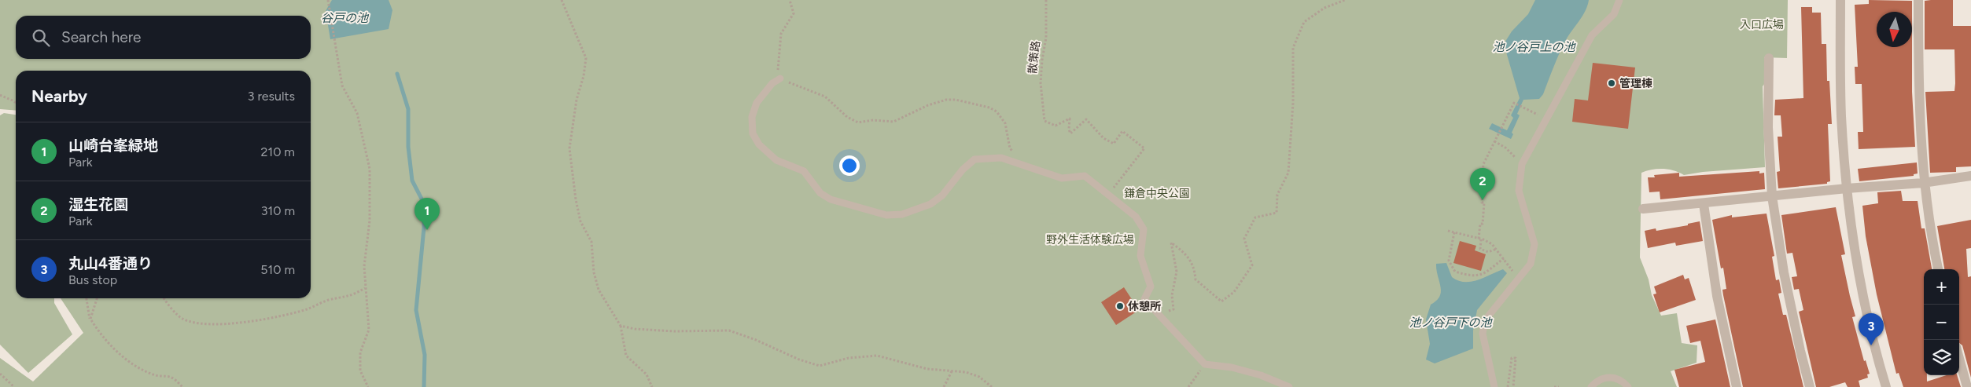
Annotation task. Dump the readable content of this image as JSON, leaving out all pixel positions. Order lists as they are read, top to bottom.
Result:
{
  "streets": {
    "path": ["散策路"]
  },
  "water": ["谷戸の池", "池ノ谷戸上の池", "池ノ谷戸下の池"],
  "parks": ["入口広場", "鎌倉中央公園", "野外生活体験広場"],
  "places": ["管理棟", "休憩所"],
  "north": "bottom",
  "page": {
    "search": "Search here",
    "heading": ["Nearby", "3 results"],
    "list": [
      {
        "mark": "1",
        "name": "山崎台峯緑地",
        "note": "Park",
        "value": "210 m"
      },
      {
        "mark": "2",
        "name": "湿生花園",
        "note": "Park",
        "value": "310 m"
      },
      {
        "mark": "3",
        "name": "丸山4番通り",
        "note": "Bus stop",
        "value": "510 m"
      }
    ],
    "pins": ["2", "1", "3"],
    "map_buttons": ["+", "−"]
  }
}
